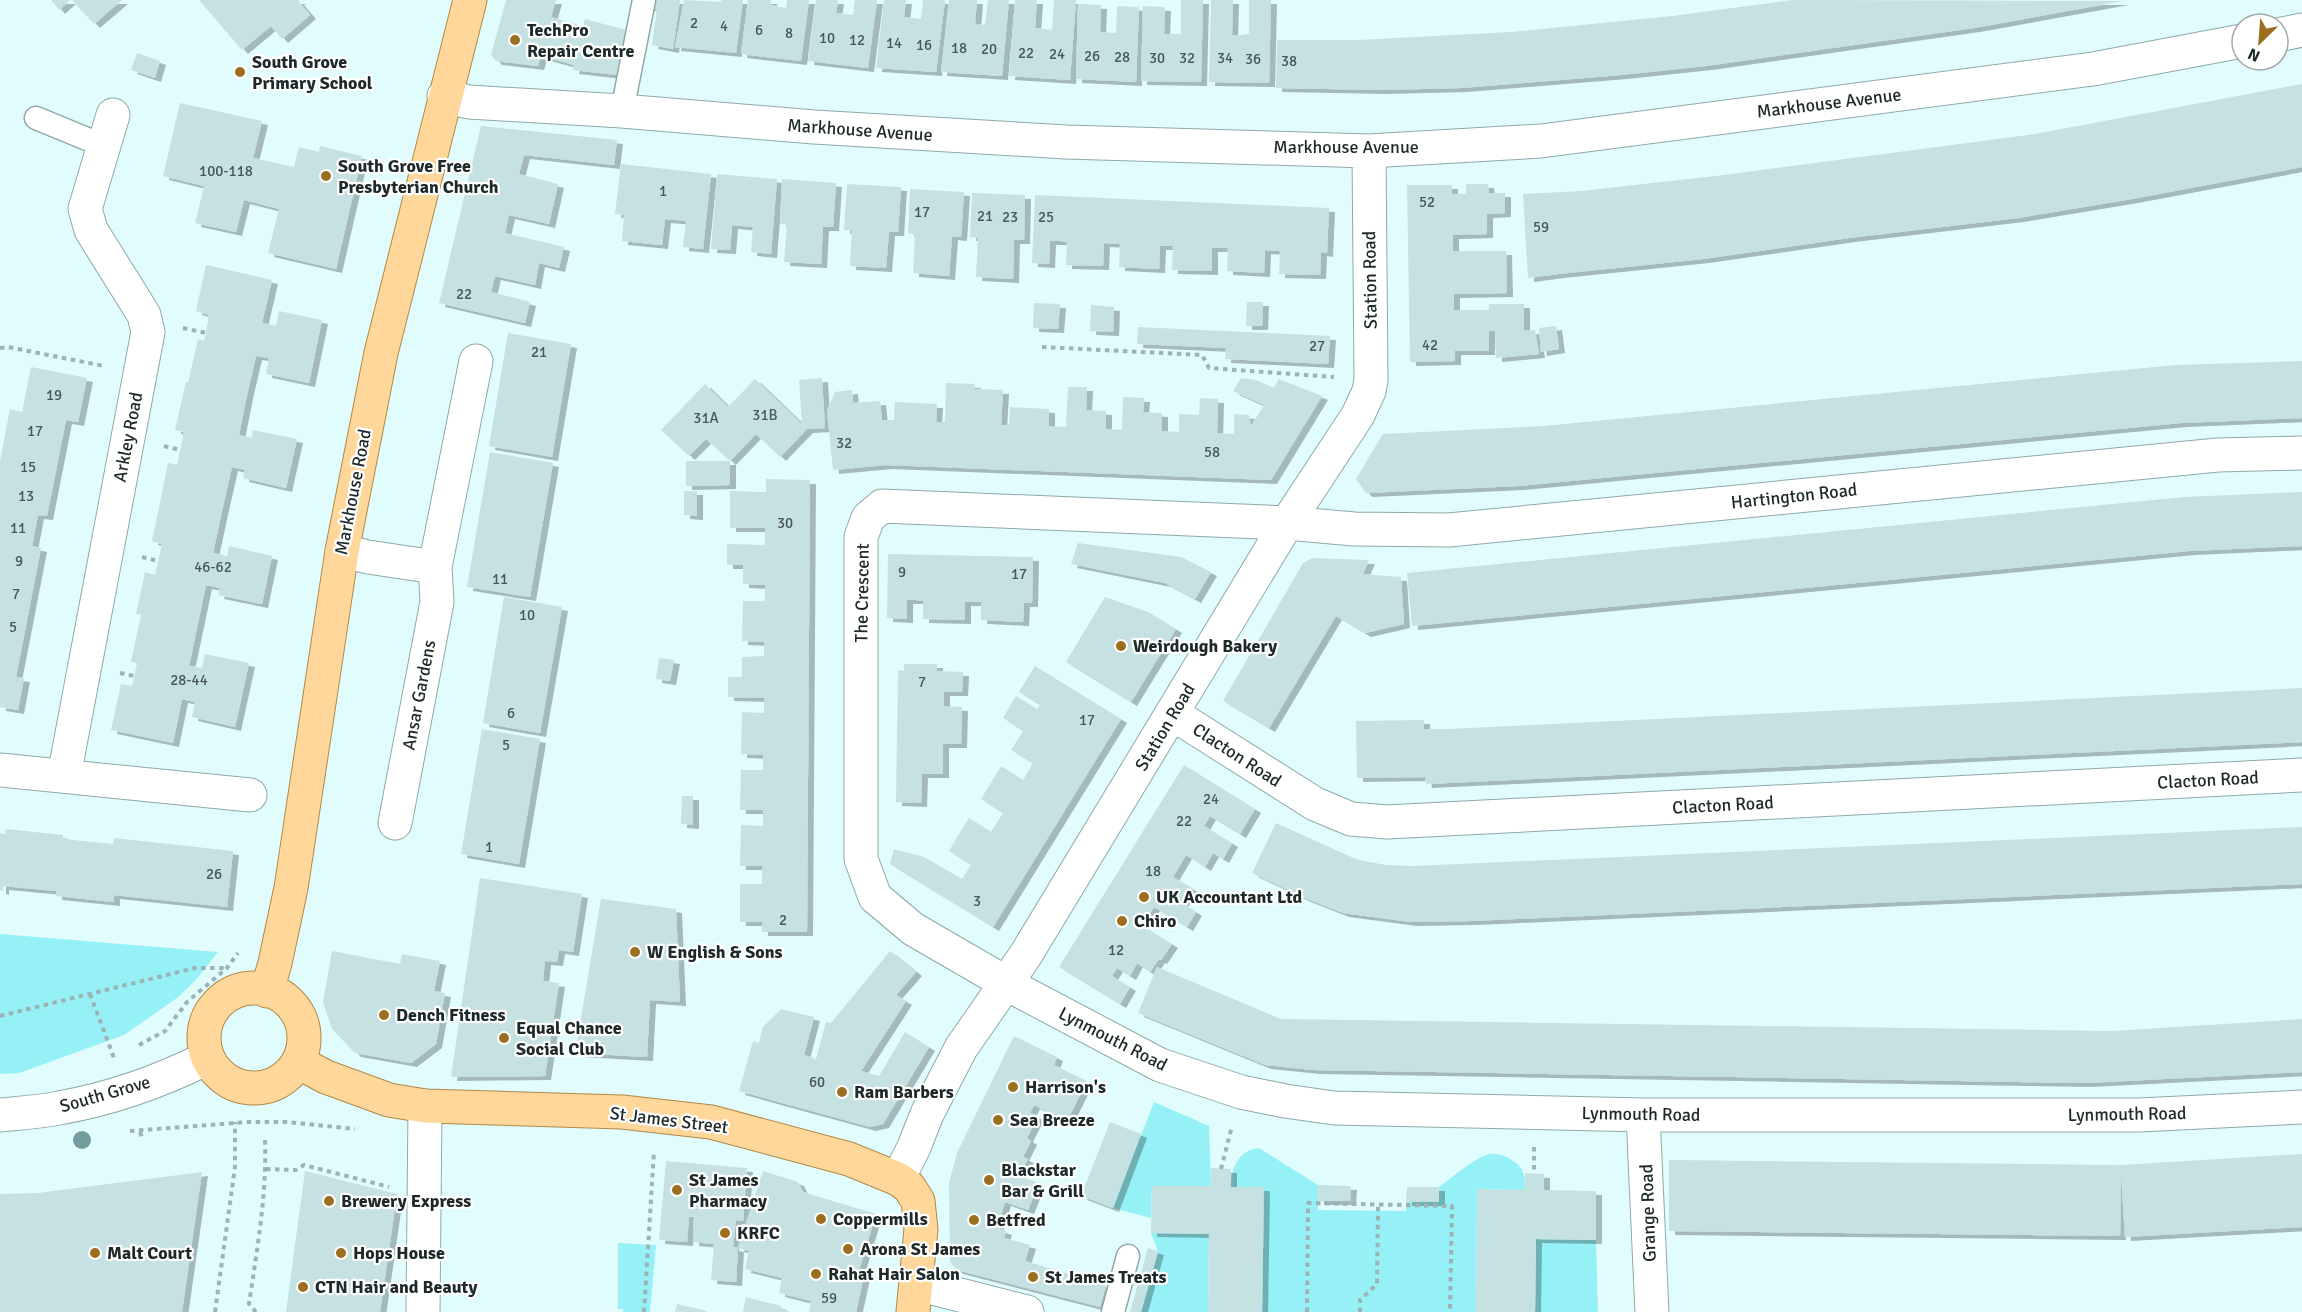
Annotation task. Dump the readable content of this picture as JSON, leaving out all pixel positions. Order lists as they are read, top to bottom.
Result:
{
  "streets": {
    "main road": ["Markhouse Road", "St James Street"],
    "street": [
      "Markhouse Avenue",
      "Station Road",
      "Arkley Road",
      "Hartington Road",
      "The Crescent",
      "Ansar Gardens",
      "Clacton Road",
      "Lynmouth Road",
      "South Grove",
      "Grange Road"
    ]
  },
  "crossings": [
    ["Markhouse Avenue", "Station Road"],
    ["Markhouse Avenue", "Markhouse Road"],
    ["Station Road", "Hartington Road"],
    ["Station Road", "The Crescent"],
    ["Station Road", "Clacton Road"],
    ["Station Road", "Lynmouth Road"],
    ["Station Road", "St James Street"],
    ["Markhouse Road", "South Grove"],
    ["Markhouse Road", "St James Street"],
    ["Hartington Road", "The Crescent"],
    ["The Crescent", "Lynmouth Road"],
    ["Lynmouth Road", "Grange Road"],
    ["South Grove", "St James Street"]
  ],
  "places": [
    "TechPro Repair Centre",
    "South Grove Primary School",
    "South Grove Free Presbyterian Church",
    "Weirdough Bakery",
    "UK Accountant Ltd",
    "Chiro",
    "W English & Sons",
    "Dench Fitness",
    "Equal Chance Social Club",
    "Harrison's",
    "Ram Barbers",
    "Sea Breeze",
    "Blackstar Bar & Grill",
    "St James Pharmacy",
    "Brewery Express",
    "Coppermills",
    "Betfred",
    "KRFC",
    "Arona St James",
    "Malt Court",
    "Hops House",
    "Rahat Hair Salon",
    "St James Treats",
    "CTN Hair and Beauty"
  ],
  "house_numbers": [
    "2",
    "4",
    "6",
    "8",
    "10",
    "12",
    "14",
    "16",
    "18",
    "20",
    "22",
    "24",
    "26",
    "28",
    "30",
    "32",
    "34",
    "36",
    "38",
    "100-118",
    "1",
    "52",
    "17",
    "21",
    "23",
    "25",
    "59",
    "22",
    "42",
    "27",
    "21",
    "19",
    "31B",
    "31A",
    "17",
    "32",
    "58",
    "15",
    "13",
    "30",
    "11",
    "9",
    "46-62",
    "9",
    "17",
    "11",
    "7",
    "10",
    "5",
    "28-44",
    "7",
    "6",
    "17",
    "5",
    "24",
    "22",
    "1",
    "18",
    "26",
    "3",
    "2",
    "12",
    "60",
    "59"
  ],
  "north": "bottom left"
}
